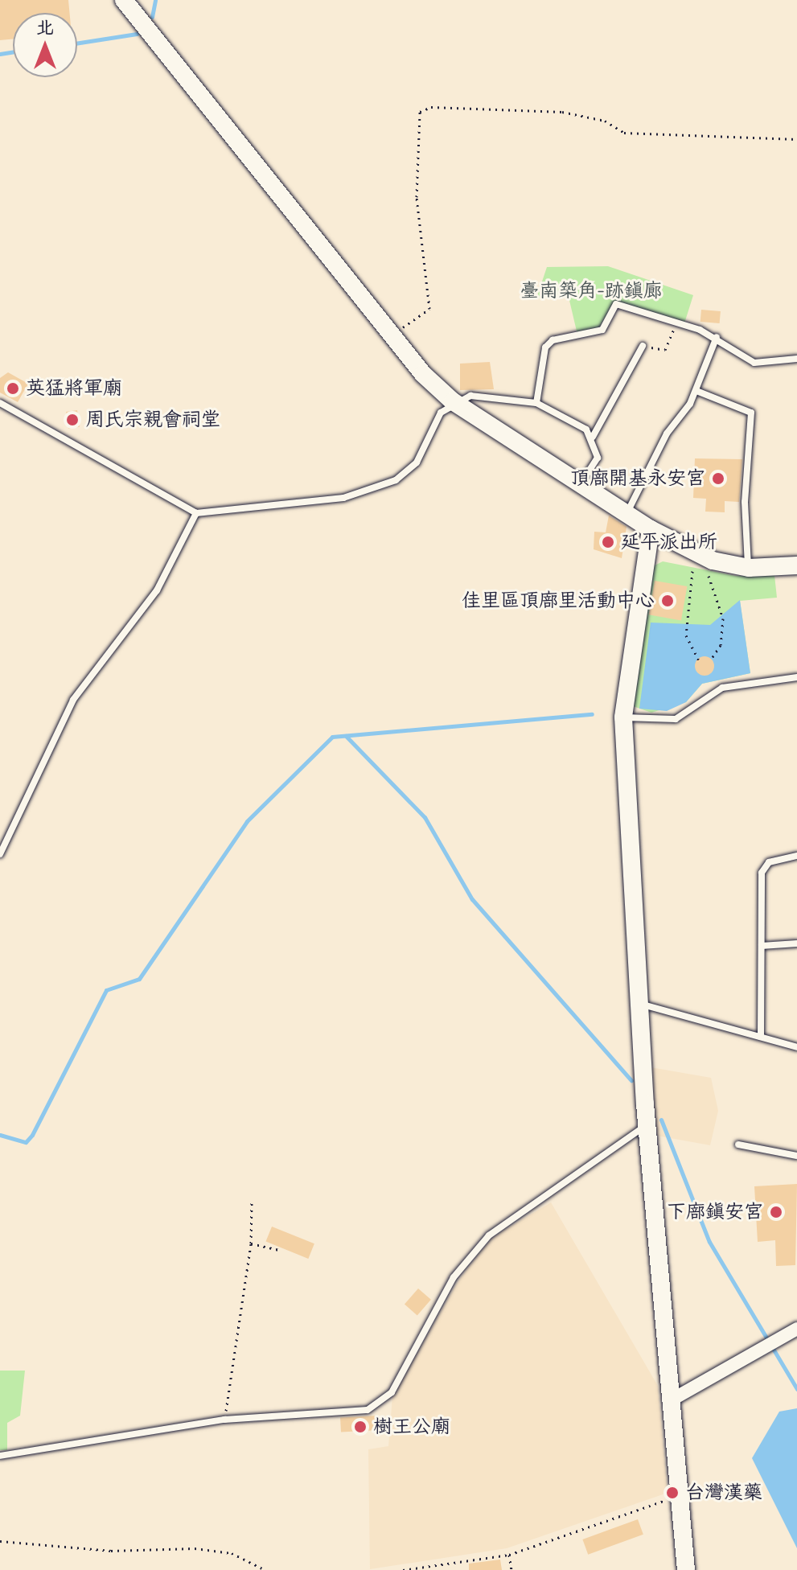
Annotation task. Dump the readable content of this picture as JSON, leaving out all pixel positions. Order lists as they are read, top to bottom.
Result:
{
  "parks": ["臺南築角-跡鎮廊"],
  "places": [
    "英猛將軍廟",
    "周氏宗親會祠堂",
    "頂廍開基永安宮",
    "延平派出所",
    "佳里區頂廍里活動中心",
    "下廍鎮安宮",
    "樹王公廟",
    "台灣漢藥"
  ],
  "north": "top"
}
